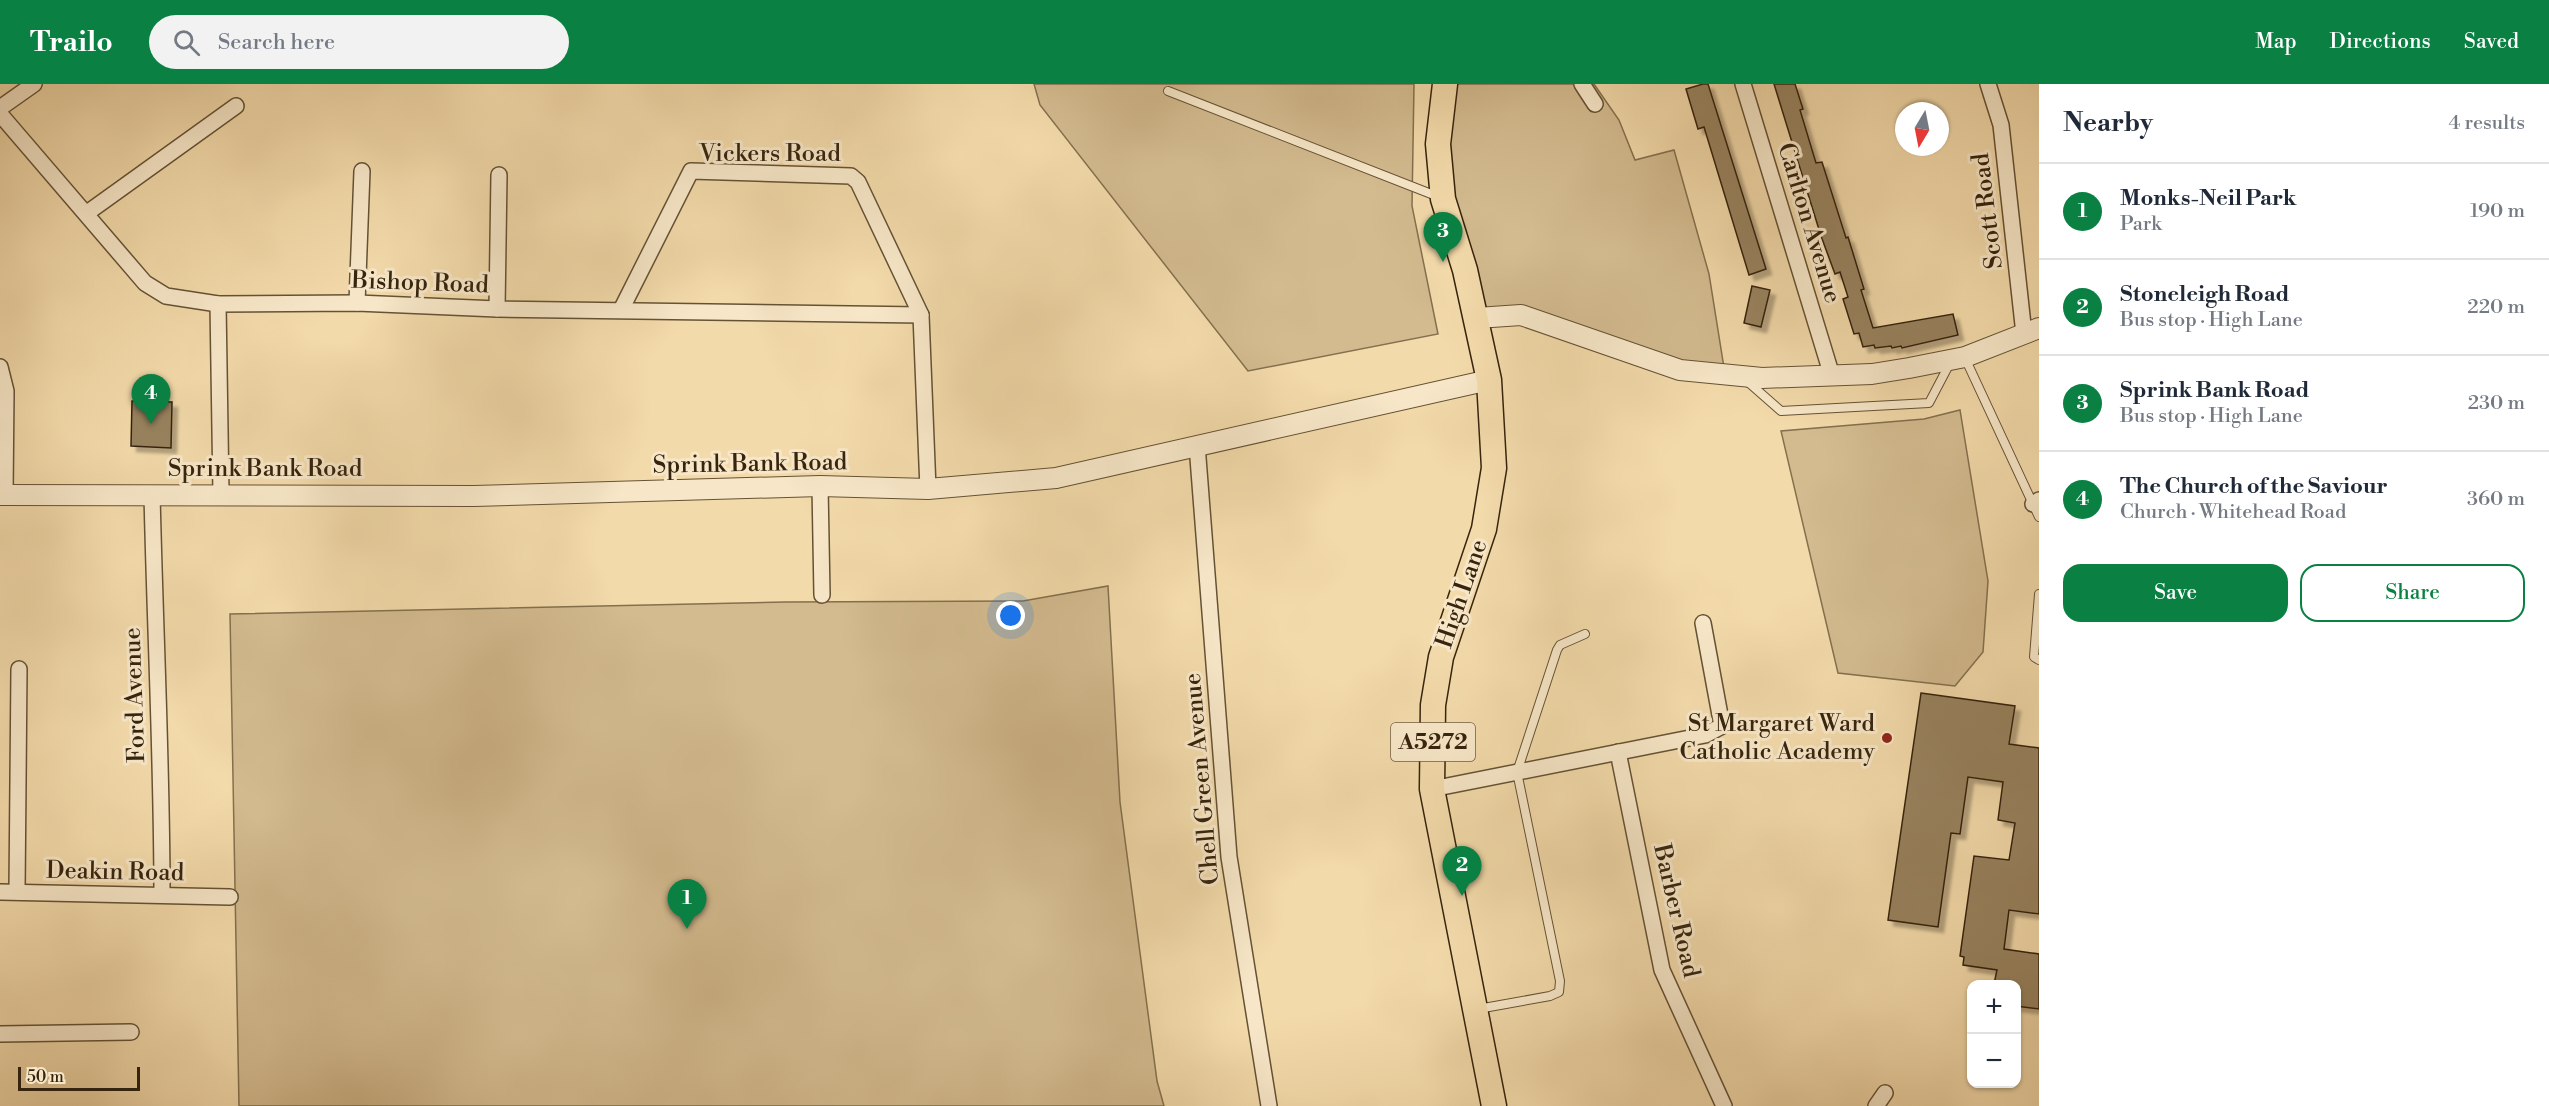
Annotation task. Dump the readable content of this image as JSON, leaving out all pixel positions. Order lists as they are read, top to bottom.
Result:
{
  "streets": {
    "main road": ["High Lane", "A5272"],
    "street": [
      "Vickers Road",
      "Scott Road",
      "Carlton Avenue",
      "Bishop Road",
      "Sprink Bank Road",
      "Ford Avenue",
      "Chell Green Avenue",
      "Deakin Road",
      "Barber Road"
    ]
  },
  "crossings": [
    ["Vickers Road", "Bishop Road"],
    ["Vickers Road", "Sprink Bank Road"],
    ["Sprink Bank Road", "High Lane"],
    ["Sprink Bank Road", "Ford Avenue"],
    ["Sprink Bank Road", "Chell Green Avenue"],
    ["Ford Avenue", "Deakin Road"]
  ],
  "places": ["St Margaret Ward Catholic Academy"],
  "scale_bar": "50 m",
  "north": "bottom",
  "page": {
    "header": "Trailo",
    "search": "Search here",
    "nav": ["Map", "Directions", "Saved"],
    "heading": ["Nearby", "4 results"],
    "list": [
      {
        "mark": "1",
        "name": "Monks-Neil Park",
        "note": "Park",
        "value": "190 m"
      },
      {
        "mark": "2",
        "name": "Stoneleigh Road",
        "note": "Bus stop · High Lane",
        "value": "220 m"
      },
      {
        "mark": "3",
        "name": "Sprink Bank Road",
        "note": "Bus stop · High Lane",
        "value": "230 m"
      },
      {
        "mark": "4",
        "name": "The Church of the Saviour",
        "note": "Church · Whitehead Road",
        "value": "360 m"
      }
    ],
    "pins": [
      "3",
      "4",
      "2",
      "1"
    ],
    "buttons": ["Save", "Share"],
    "map_buttons": ["+", "−"],
    "scale": "50 m"
  }
}
